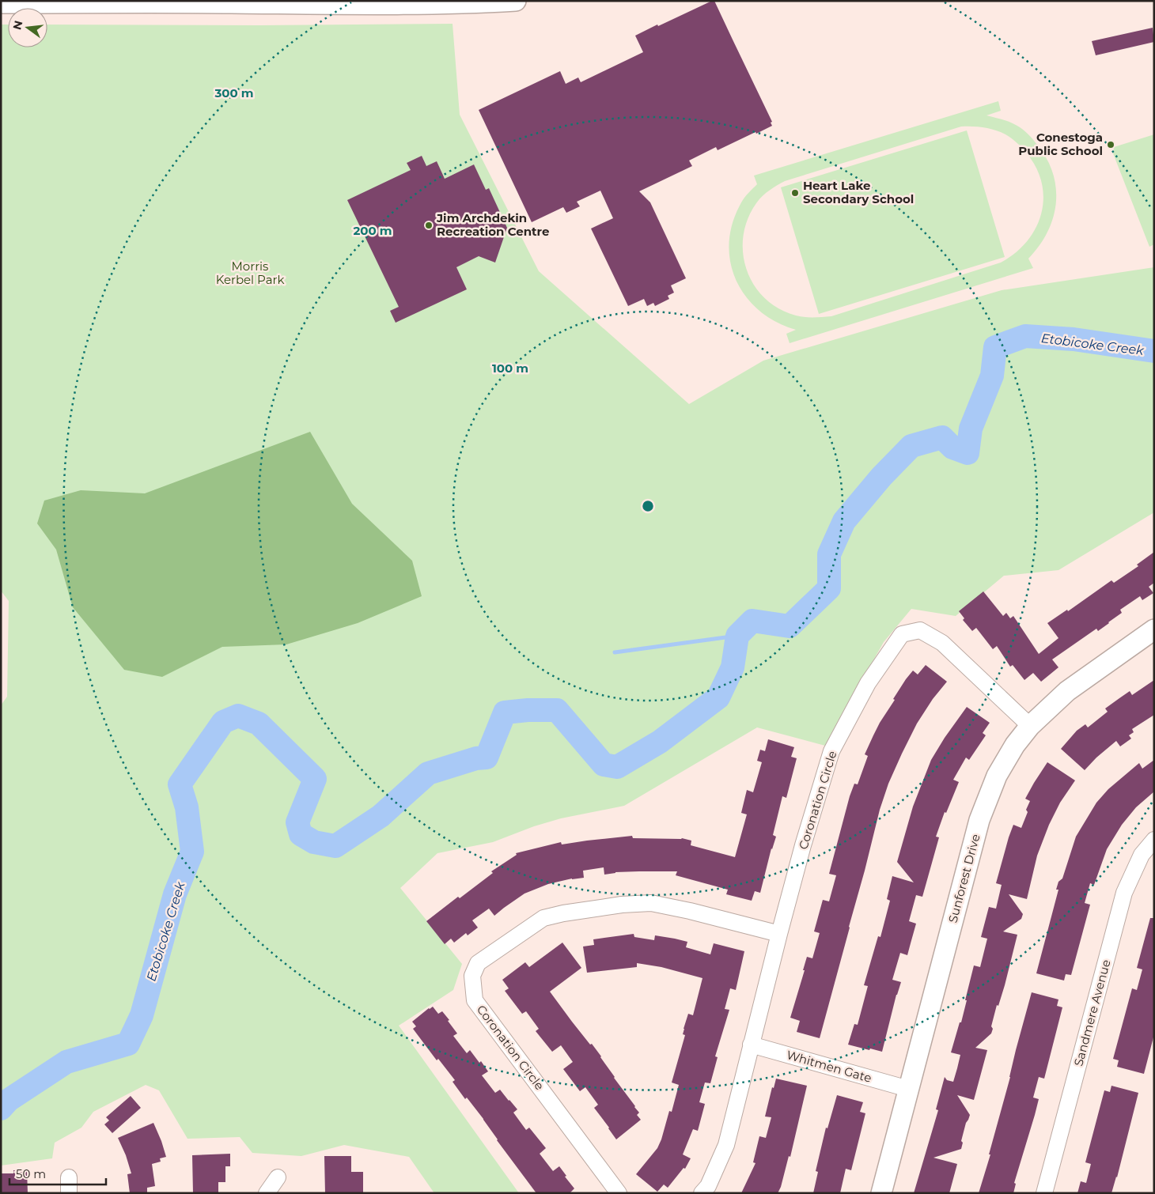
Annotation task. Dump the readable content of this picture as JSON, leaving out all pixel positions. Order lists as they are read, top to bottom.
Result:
{
  "streets": {
    "street": [
      "Coronation Circle",
      "Sunforest Drive",
      "Sandmere Avenue",
      "Whitmen Gate"
    ]
  },
  "crossings": [
    ["Coronation Circle", "Sunforest Drive"],
    ["Coronation Circle", "Whitmen Gate"],
    ["Sunforest Drive", "Whitmen Gate"]
  ],
  "water": ["Etobicoke Creek"],
  "parks": ["Morris Kerbel Park"],
  "places": ["Conestoga Public School", "Heart Lake Secondary School", "Jim Archdekin Recreation Centre"],
  "scale_bar": "50 m",
  "north": "left",
  "rings": ["300 m", "200 m", "100 m"]
}
